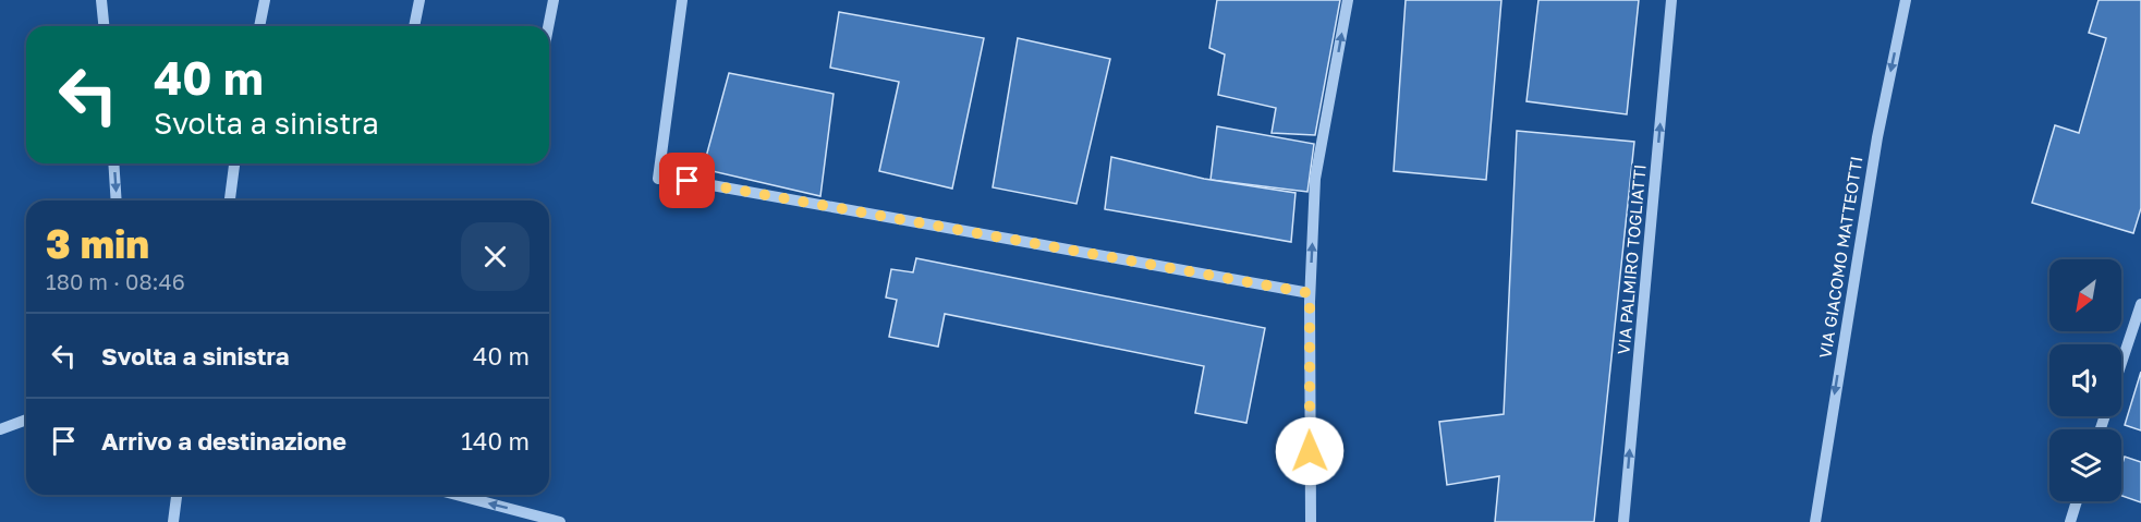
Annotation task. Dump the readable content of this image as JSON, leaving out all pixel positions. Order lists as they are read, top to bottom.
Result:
{
  "streets": {
    "street": ["VIA GIACOMO MATTEOTTI", "VIA PALMIRO TOGLIATTI"]
  },
  "one_way": ["VIA GIACOMO MATTEOTTI", "VIA PALMIRO TOGLIATTI"],
  "north": "bottom left",
  "page": {
    "turn": ["40 m", "Svolta a sinistra"],
    "heading": ["3 min", "180 m · 08:46"],
    "list": [
      {
        "name": "Svolta a sinistra",
        "value": "40 m"
      },
      {
        "name": "Arrivo a destinazione",
        "value": "140 m"
      }
    ]
  }
}
